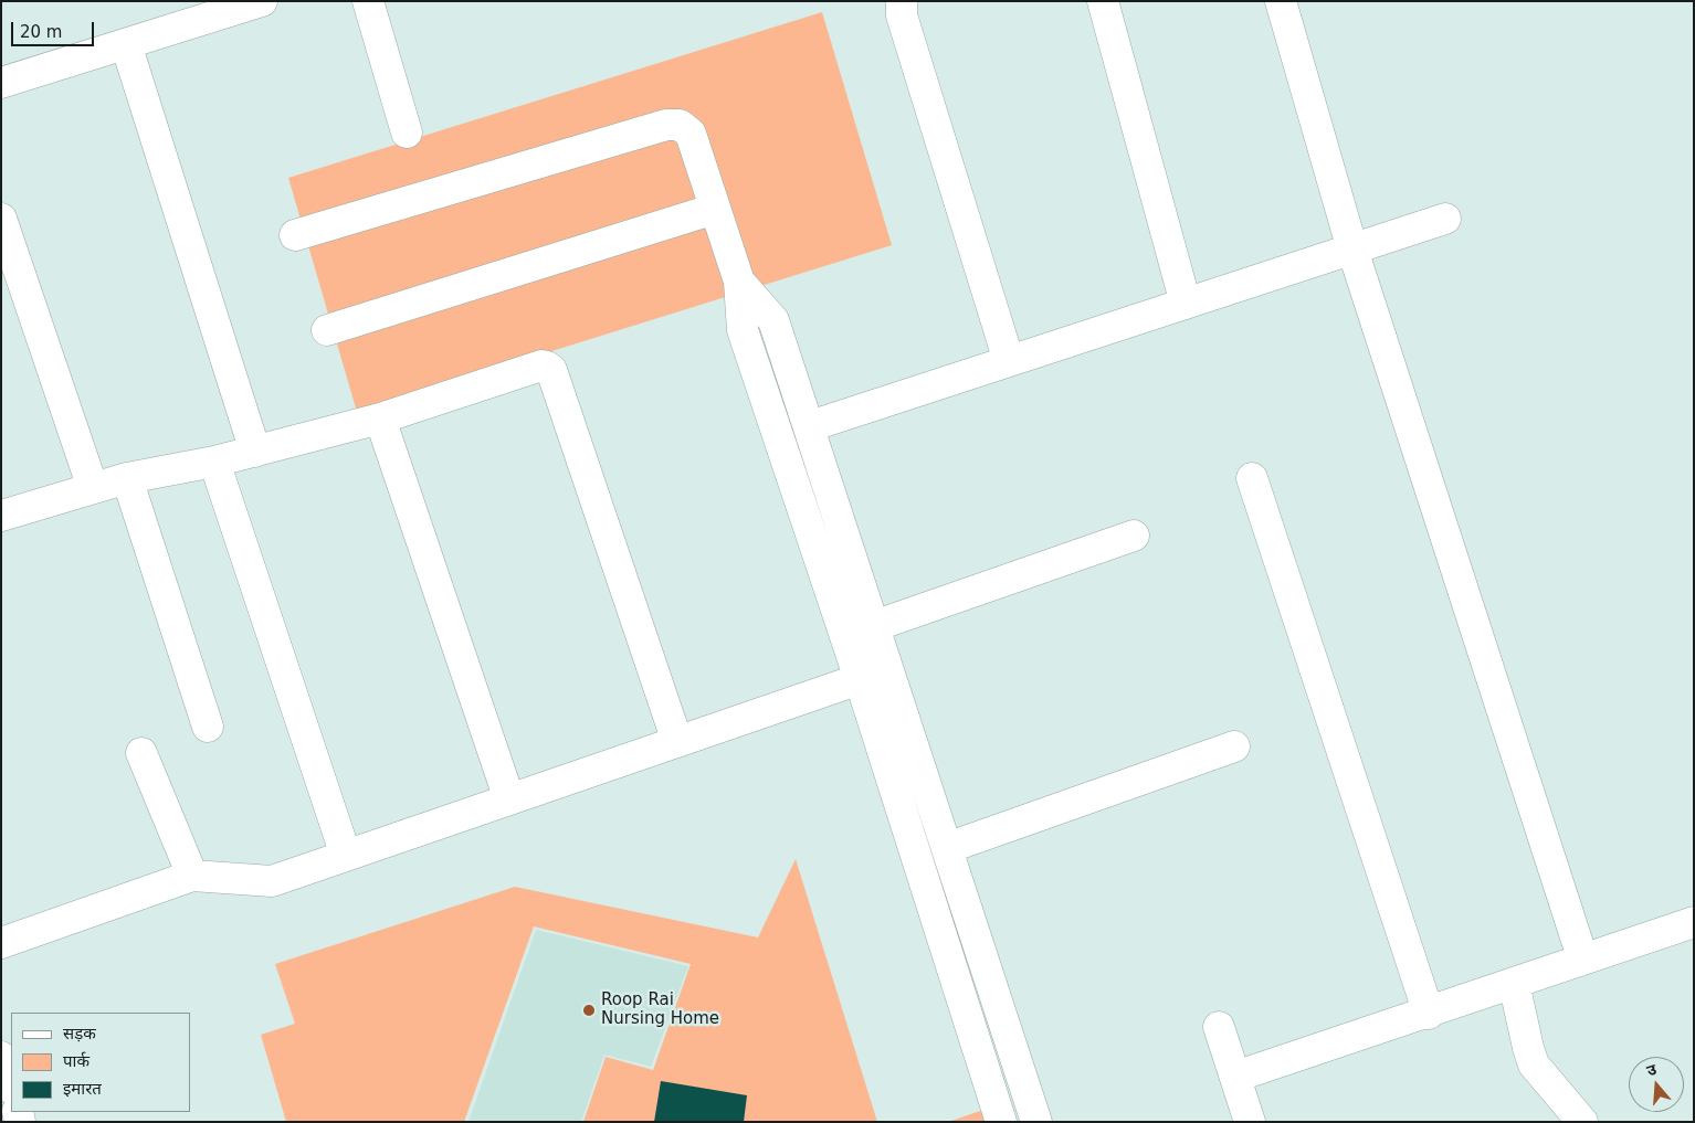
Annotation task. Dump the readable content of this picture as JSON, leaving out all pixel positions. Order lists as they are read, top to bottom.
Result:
{
  "places": ["Roop Rai Nursing Home"],
  "legend": ["सड़क", "पार्क", "इमारत"],
  "scale_bar": "20 m",
  "north": "top"
}
